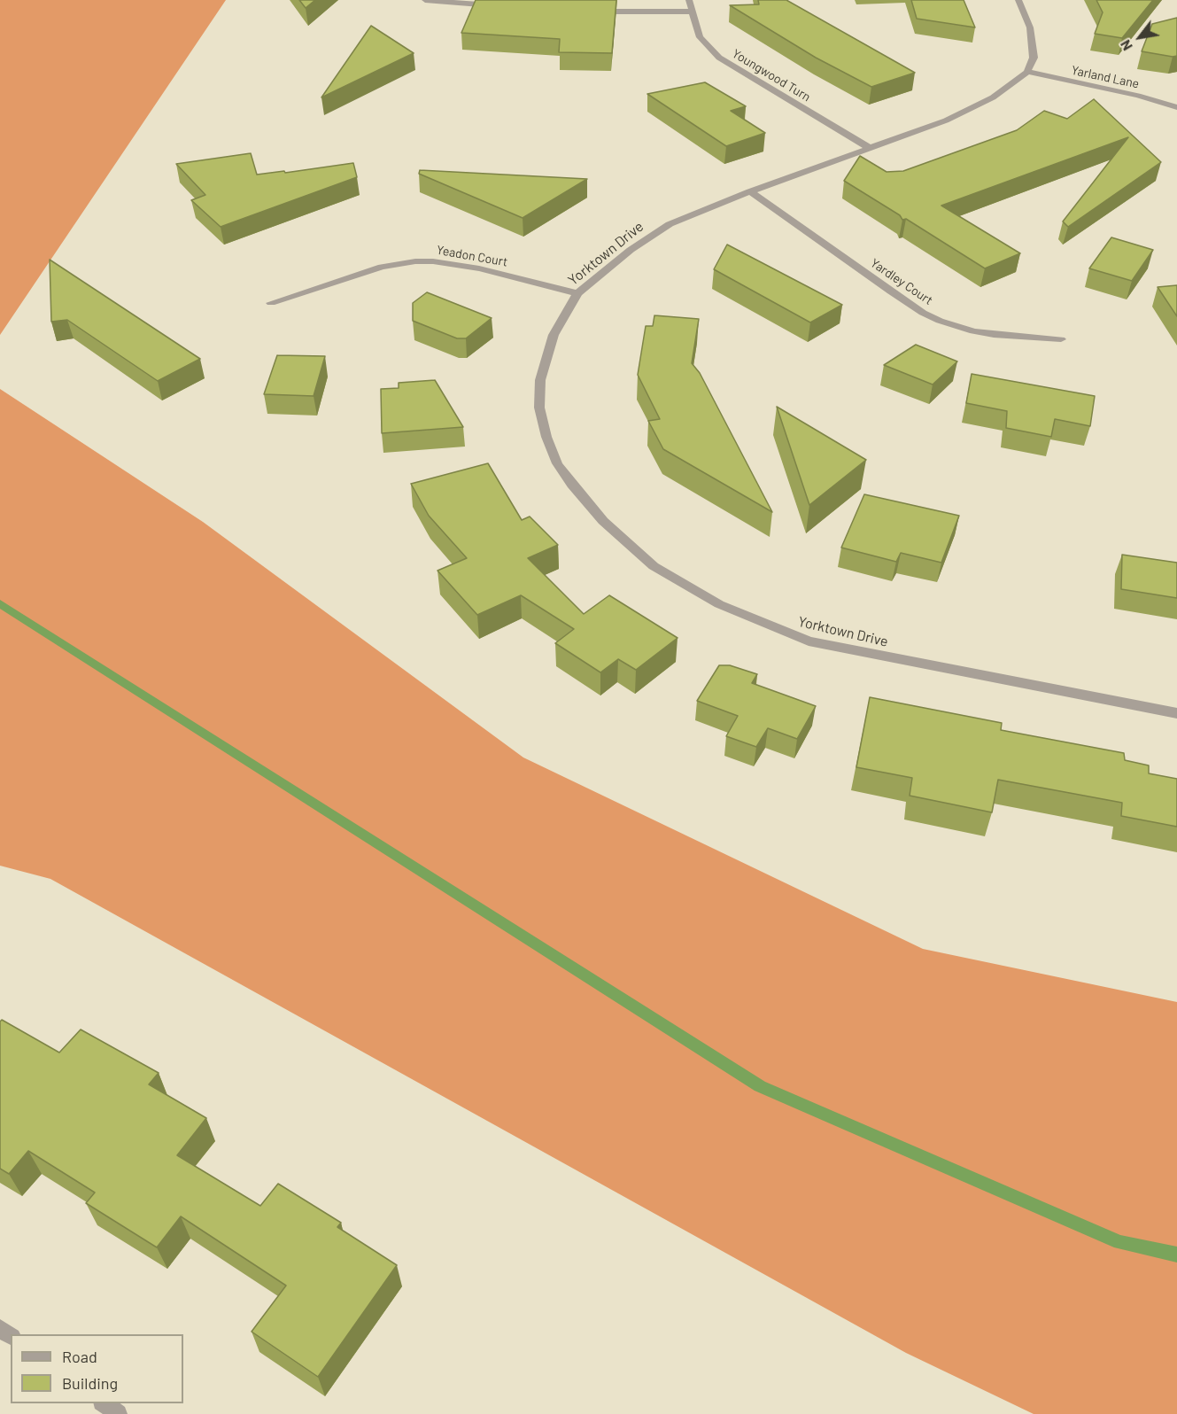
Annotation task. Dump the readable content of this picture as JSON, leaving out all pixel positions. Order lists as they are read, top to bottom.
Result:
{
  "streets": {
    "street": [
      "Youngwood Turn",
      "Yarland Lane",
      "Yorktown Drive",
      "Yeadon Court",
      "Yardley Court"
    ]
  },
  "crossings": [
    ["Youngwood Turn", "Yorktown Drive"],
    ["Yarland Lane", "Yorktown Drive"],
    ["Yorktown Drive", "Yeadon Court"],
    ["Yorktown Drive", "Yardley Court"]
  ],
  "legend": ["Road", "Building"],
  "north": "bottom left"
}
